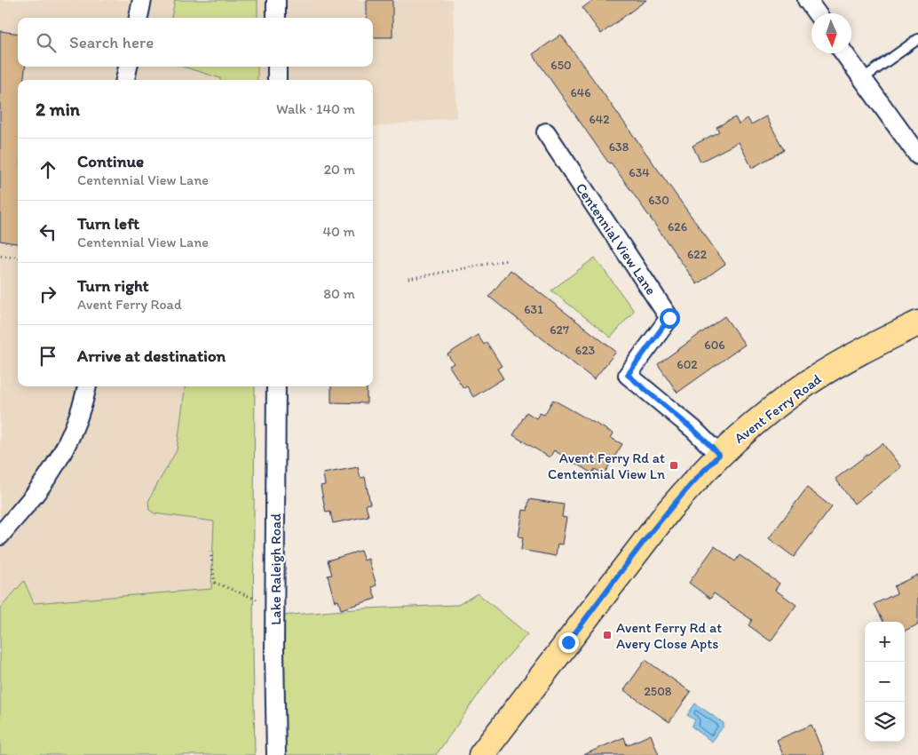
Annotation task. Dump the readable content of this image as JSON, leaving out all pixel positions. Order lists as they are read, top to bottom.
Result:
{
  "streets": {
    "main road": ["Avent Ferry Road"],
    "street": ["Centennial View Lane", "Lake Raleigh Road"]
  },
  "crossings": [
    ["Centennial View Lane", "Avent Ferry Road"]
  ],
  "places": {
    "transit": ["Avent Ferry Rd at Centennial View Ln", "Avent Ferry Rd at Avery Close Apts"]
  },
  "house_numbers": [
    "650",
    "646",
    "642",
    "638",
    "634",
    "630",
    "626",
    "622",
    "631",
    "627",
    "606",
    "623",
    "602",
    "2508"
  ],
  "north": "bottom",
  "page": {
    "search": "Search here",
    "heading": ["2 min", "Walk · 140 m"],
    "list": [
      ["Continue", "Centennial View Lane", "20 m"],
      ["Turn left", "Centennial View Lane", "40 m"],
      ["Turn right", "Avent Ferry Road", "80 m"],
      "Arrive at destination"
    ],
    "map_buttons": ["+", "−"]
  }
}
